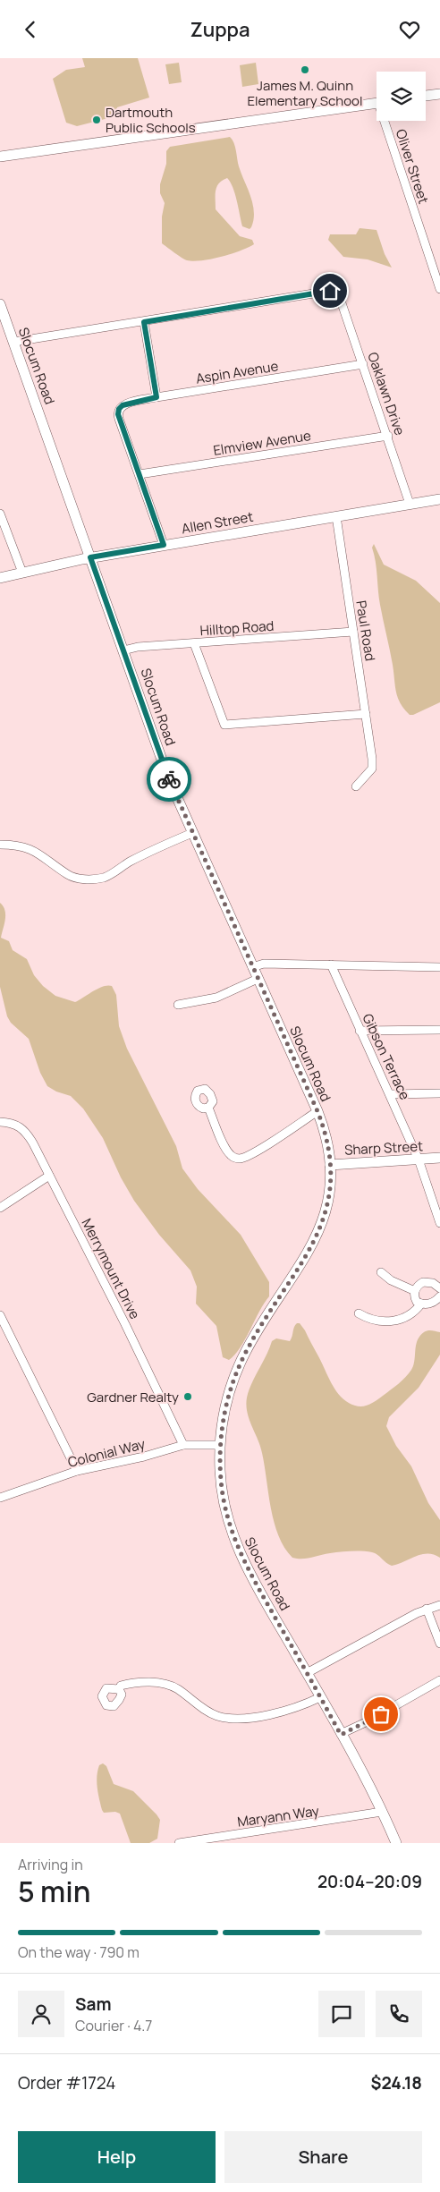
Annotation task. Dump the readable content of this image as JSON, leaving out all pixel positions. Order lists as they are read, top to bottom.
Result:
{
  "streets": {
    "main road": ["Slocum Road", "Allen Street", "Sharp Street"],
    "street": [
      "Oliver Street",
      "Aspin Avenue",
      "Oaklawn Drive",
      "Elmview Avenue",
      "Hilltop Road",
      "Paul Road",
      "Gibson Terrace",
      "Merrymount Drive",
      "Colonial Way",
      "Maryann Way"
    ]
  },
  "crossings": [
    ["Slocum Road", "Allen Street"],
    ["Slocum Road", "Hilltop Road"],
    ["Slocum Road", "Sharp Street"],
    ["Slocum Road", "Colonial Way"],
    ["Slocum Road", "Maryann Way"],
    ["Aspin Avenue", "Oaklawn Drive"],
    ["Aspin Avenue", "Elmview Avenue"],
    ["Oaklawn Drive", "Elmview Avenue"],
    ["Oaklawn Drive", "Allen Street"],
    ["Allen Street", "Paul Road"],
    ["Hilltop Road", "Paul Road"],
    ["Gibson Terrace", "Sharp Street"],
    ["Merrymount Drive", "Colonial Way"]
  ],
  "places": ["James M. Quinn Elementary School", "Dartmouth Public Schools", "Gardner Realty"],
  "page": {
    "header": "Zuppa",
    "heading": ["5 min", "Arriving in", "20:04–20:09"],
    "panel": [
      "Sam",
      "Courier · 4.7",
      "Order #1724",
      "$24.18"
    ],
    "bar": "On the way · 790 m",
    "buttons": ["Help", "Share"]
  }
}
